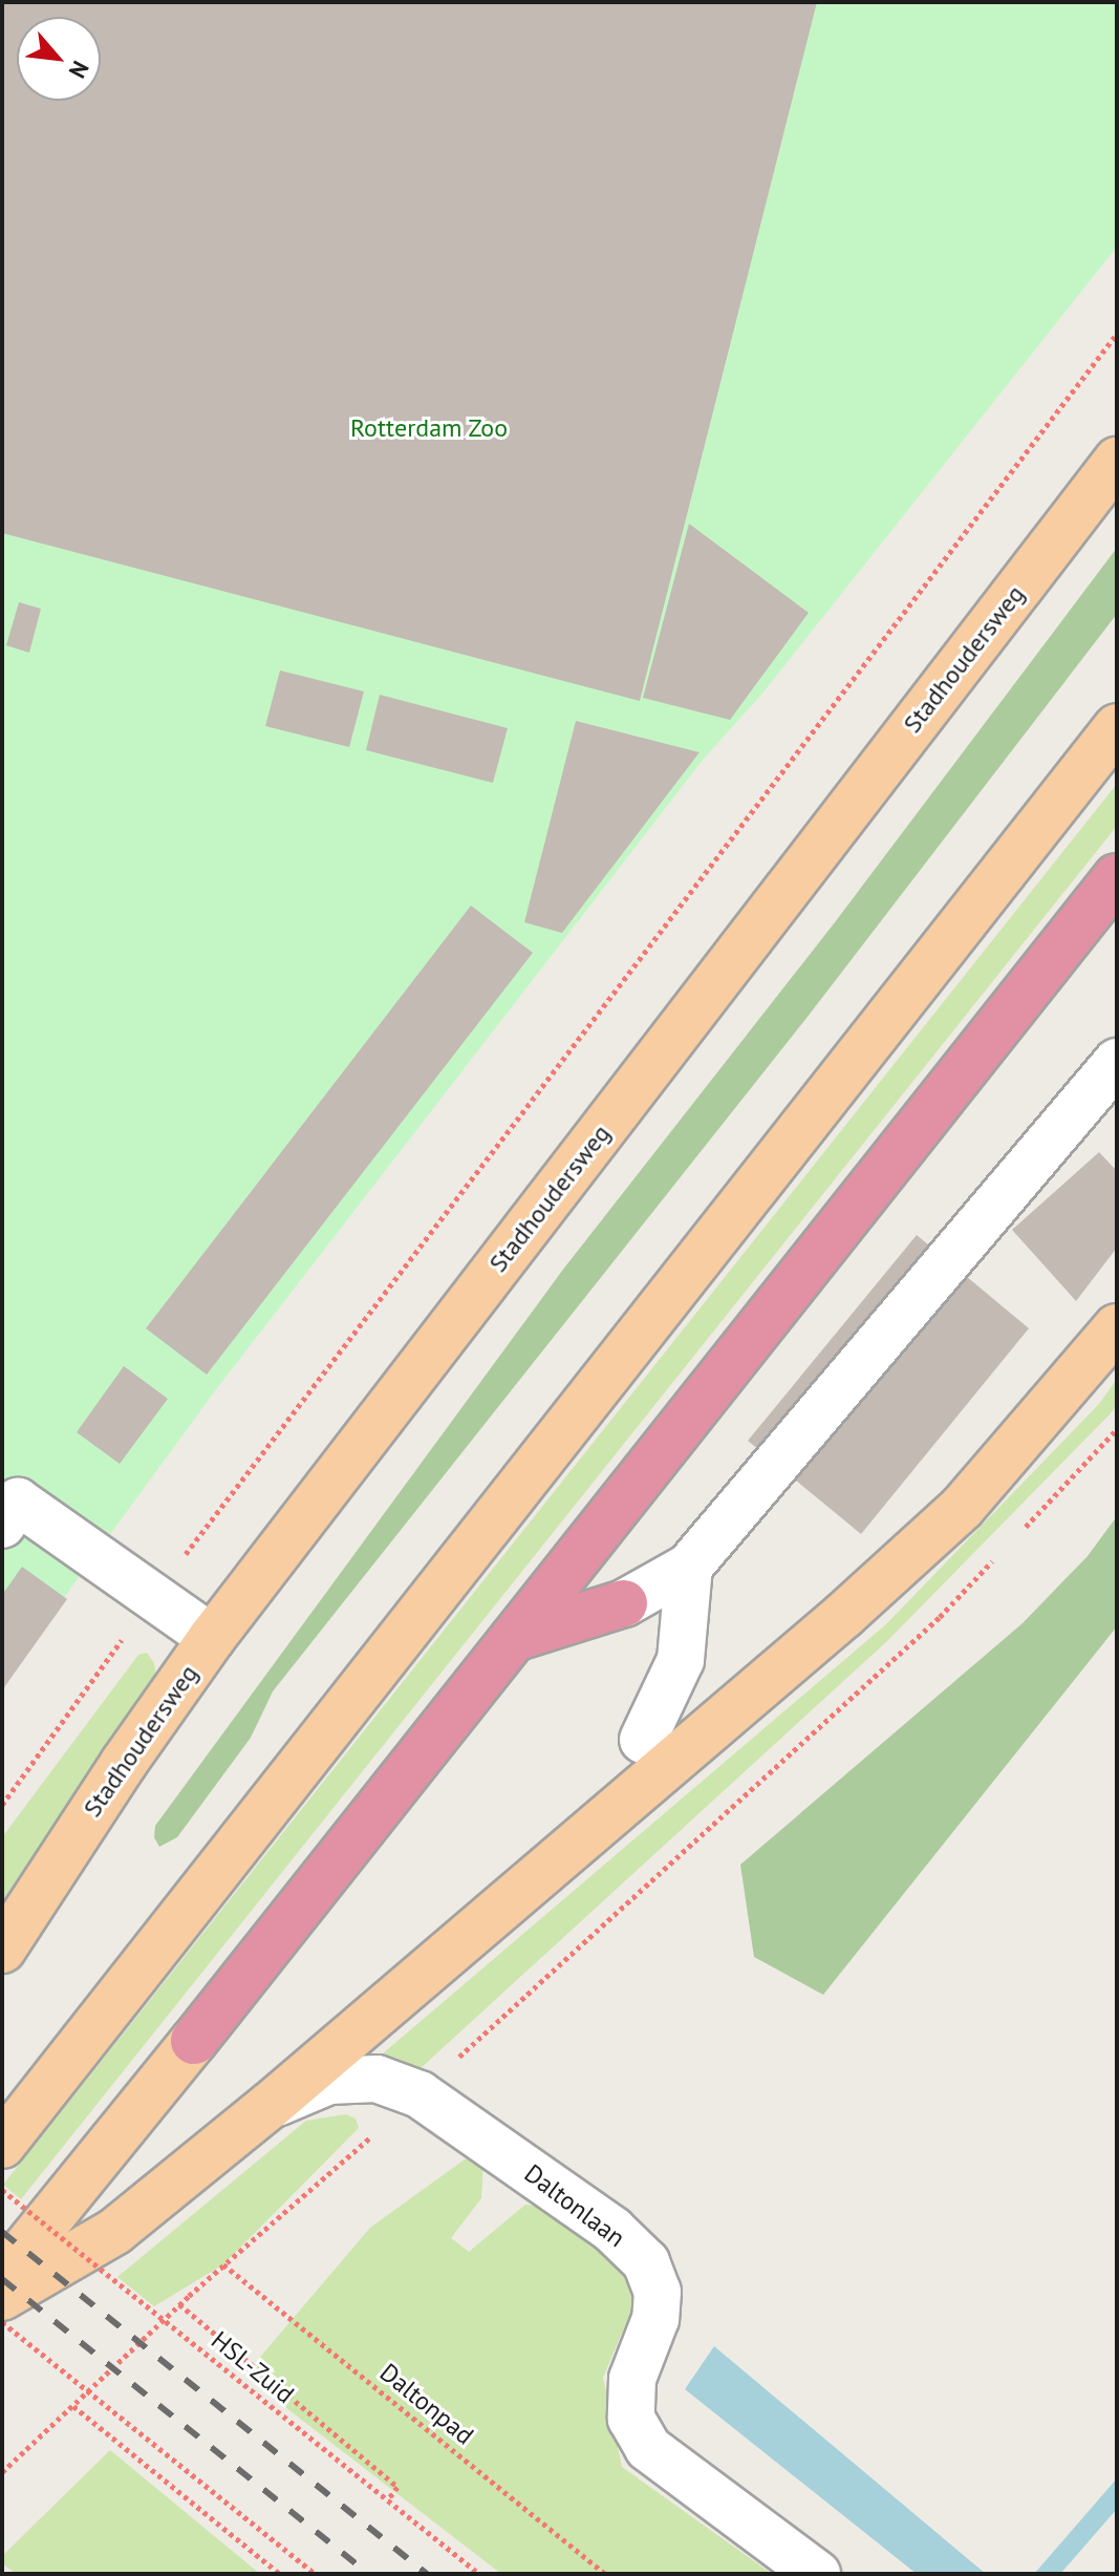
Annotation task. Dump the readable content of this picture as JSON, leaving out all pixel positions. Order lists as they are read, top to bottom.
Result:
{
  "streets": {
    "main road": ["Stadhoudersweg"],
    "street": ["Daltonlaan"],
    "path": ["HSL-Zuid", "Daltonpad"]
  },
  "parks": ["Rotterdam Zoo"],
  "north": "bottom right"
}
